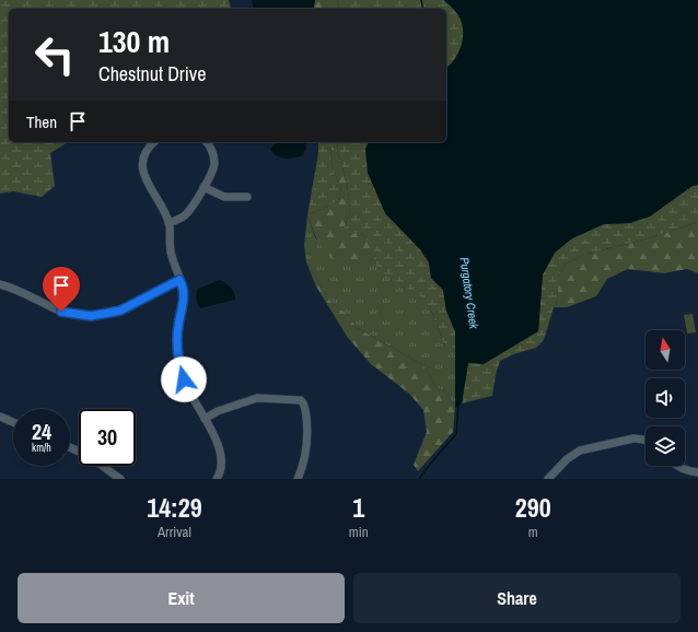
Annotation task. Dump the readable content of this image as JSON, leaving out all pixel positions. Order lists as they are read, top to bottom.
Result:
{
  "water": ["Purgatory Creek"],
  "north": "top",
  "page": {
    "turn": ["130 m", "Chestnut Drive"],
    "then": "Then",
    "speed": "24 km/h",
    "limit": "30",
    "eta": [
      "14:29",
      "Arrival",
      "1",
      "min",
      "290",
      "m"
    ],
    "buttons": ["Exit", "Share"]
  }
}
